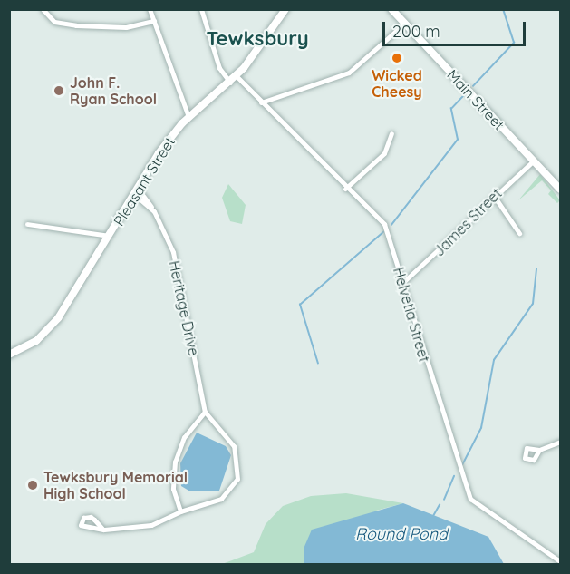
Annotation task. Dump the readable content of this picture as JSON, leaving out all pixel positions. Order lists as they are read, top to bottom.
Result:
{
  "streets": {
    "main road": ["Main Street", "Pleasant Street"],
    "street": ["James Street", "Heritage Drive", "Helvetia Street"]
  },
  "crossings": [
    ["Main Street", "James Street"],
    ["Pleasant Street", "Heritage Drive"],
    ["Pleasant Street", "Helvetia Street"],
    ["James Street", "Helvetia Street"]
  ],
  "districts": ["Tewksbury"],
  "water": ["Round Pond"],
  "places": ["Wicked Cheesy", "John F. Ryan School", "Tewksbury Memorial High School"],
  "scale_bar": "200 m"
}
